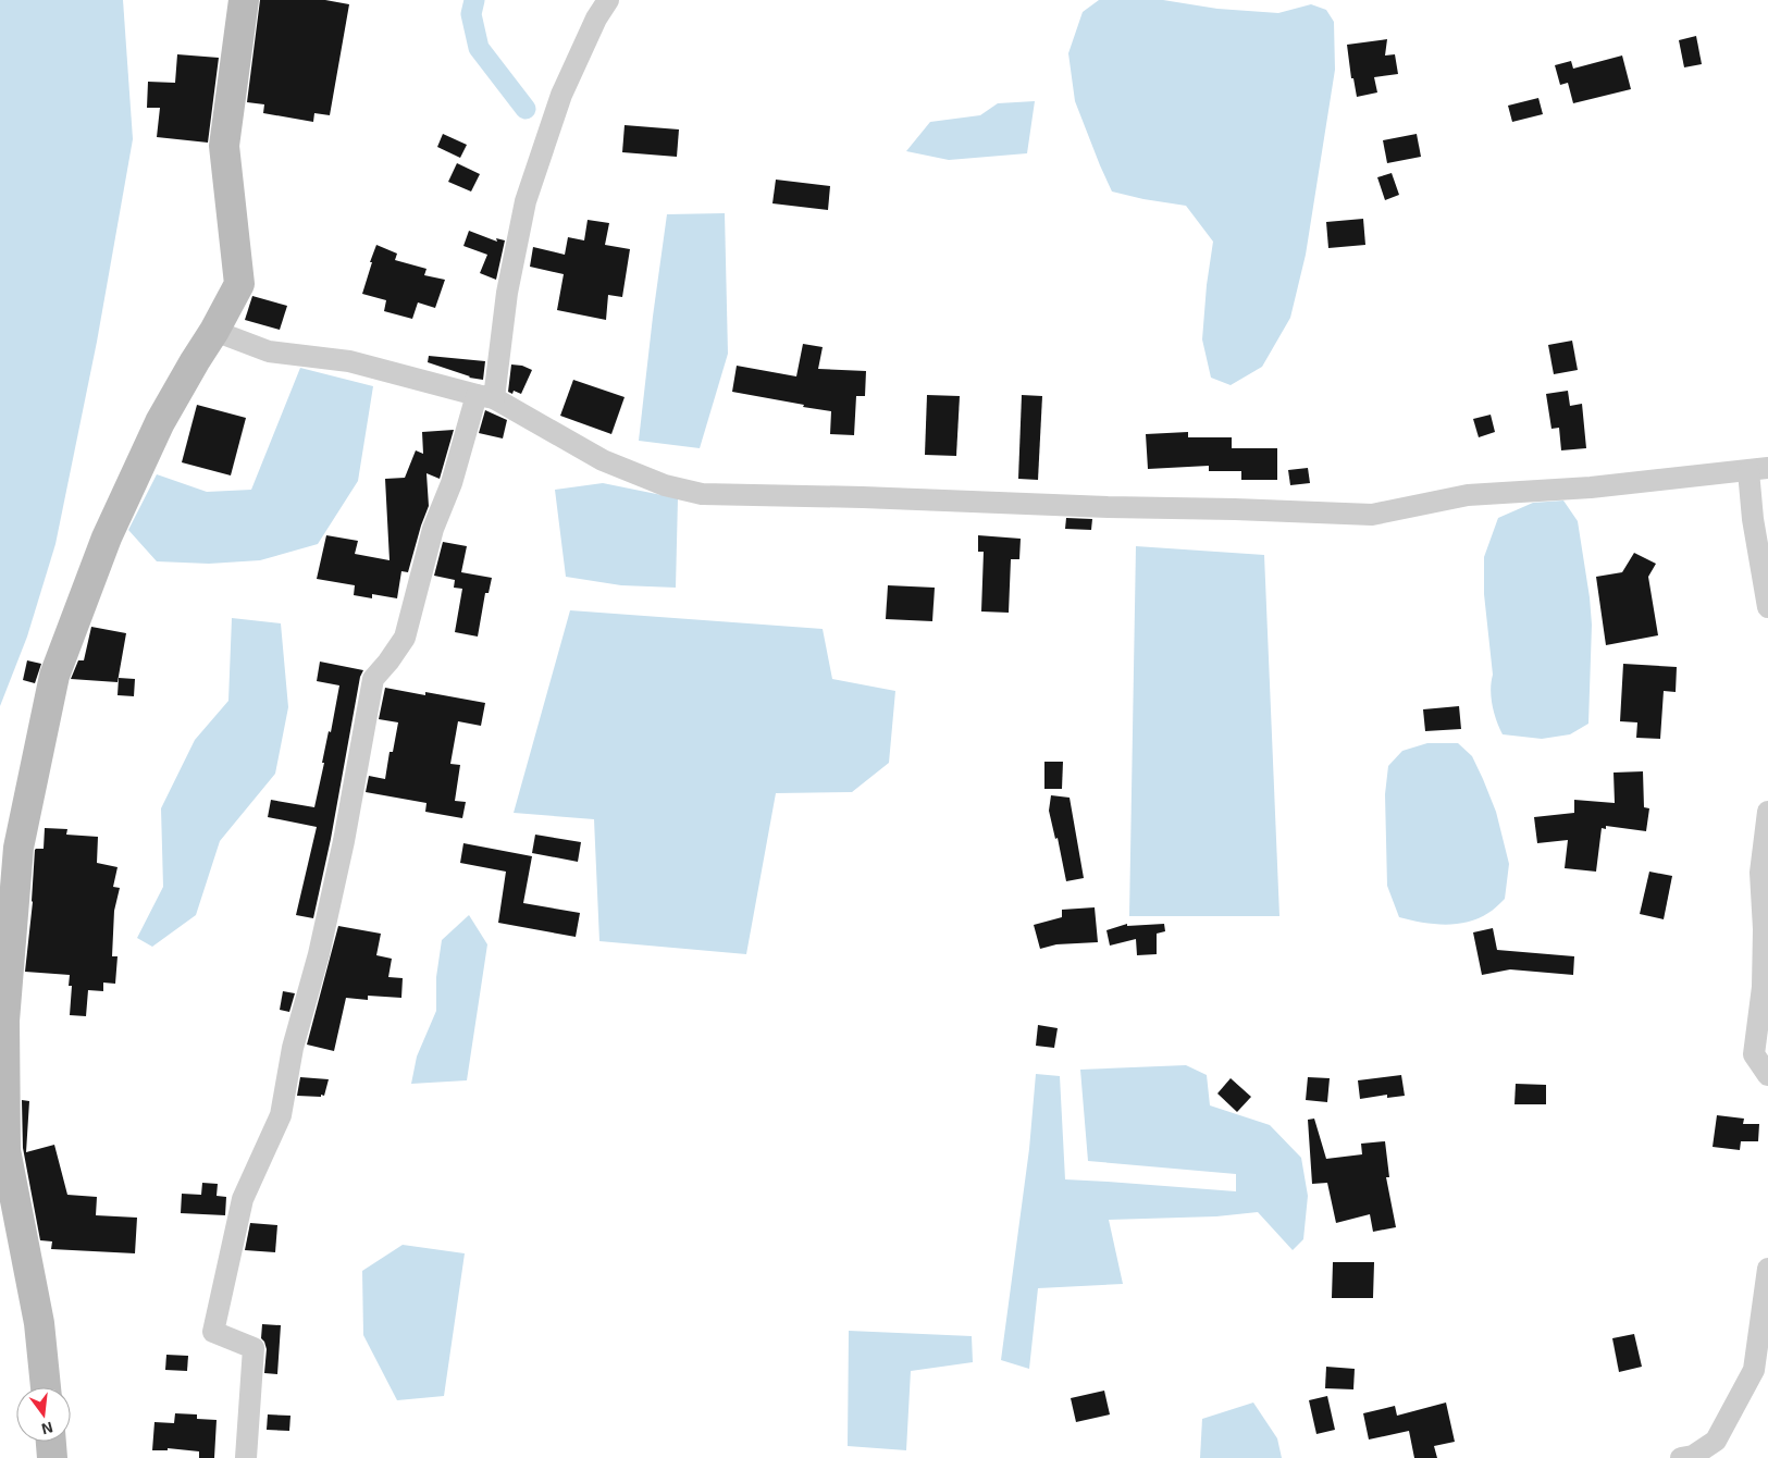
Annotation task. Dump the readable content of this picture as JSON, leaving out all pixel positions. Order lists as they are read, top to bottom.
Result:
{
  "north": "bottom"
}
